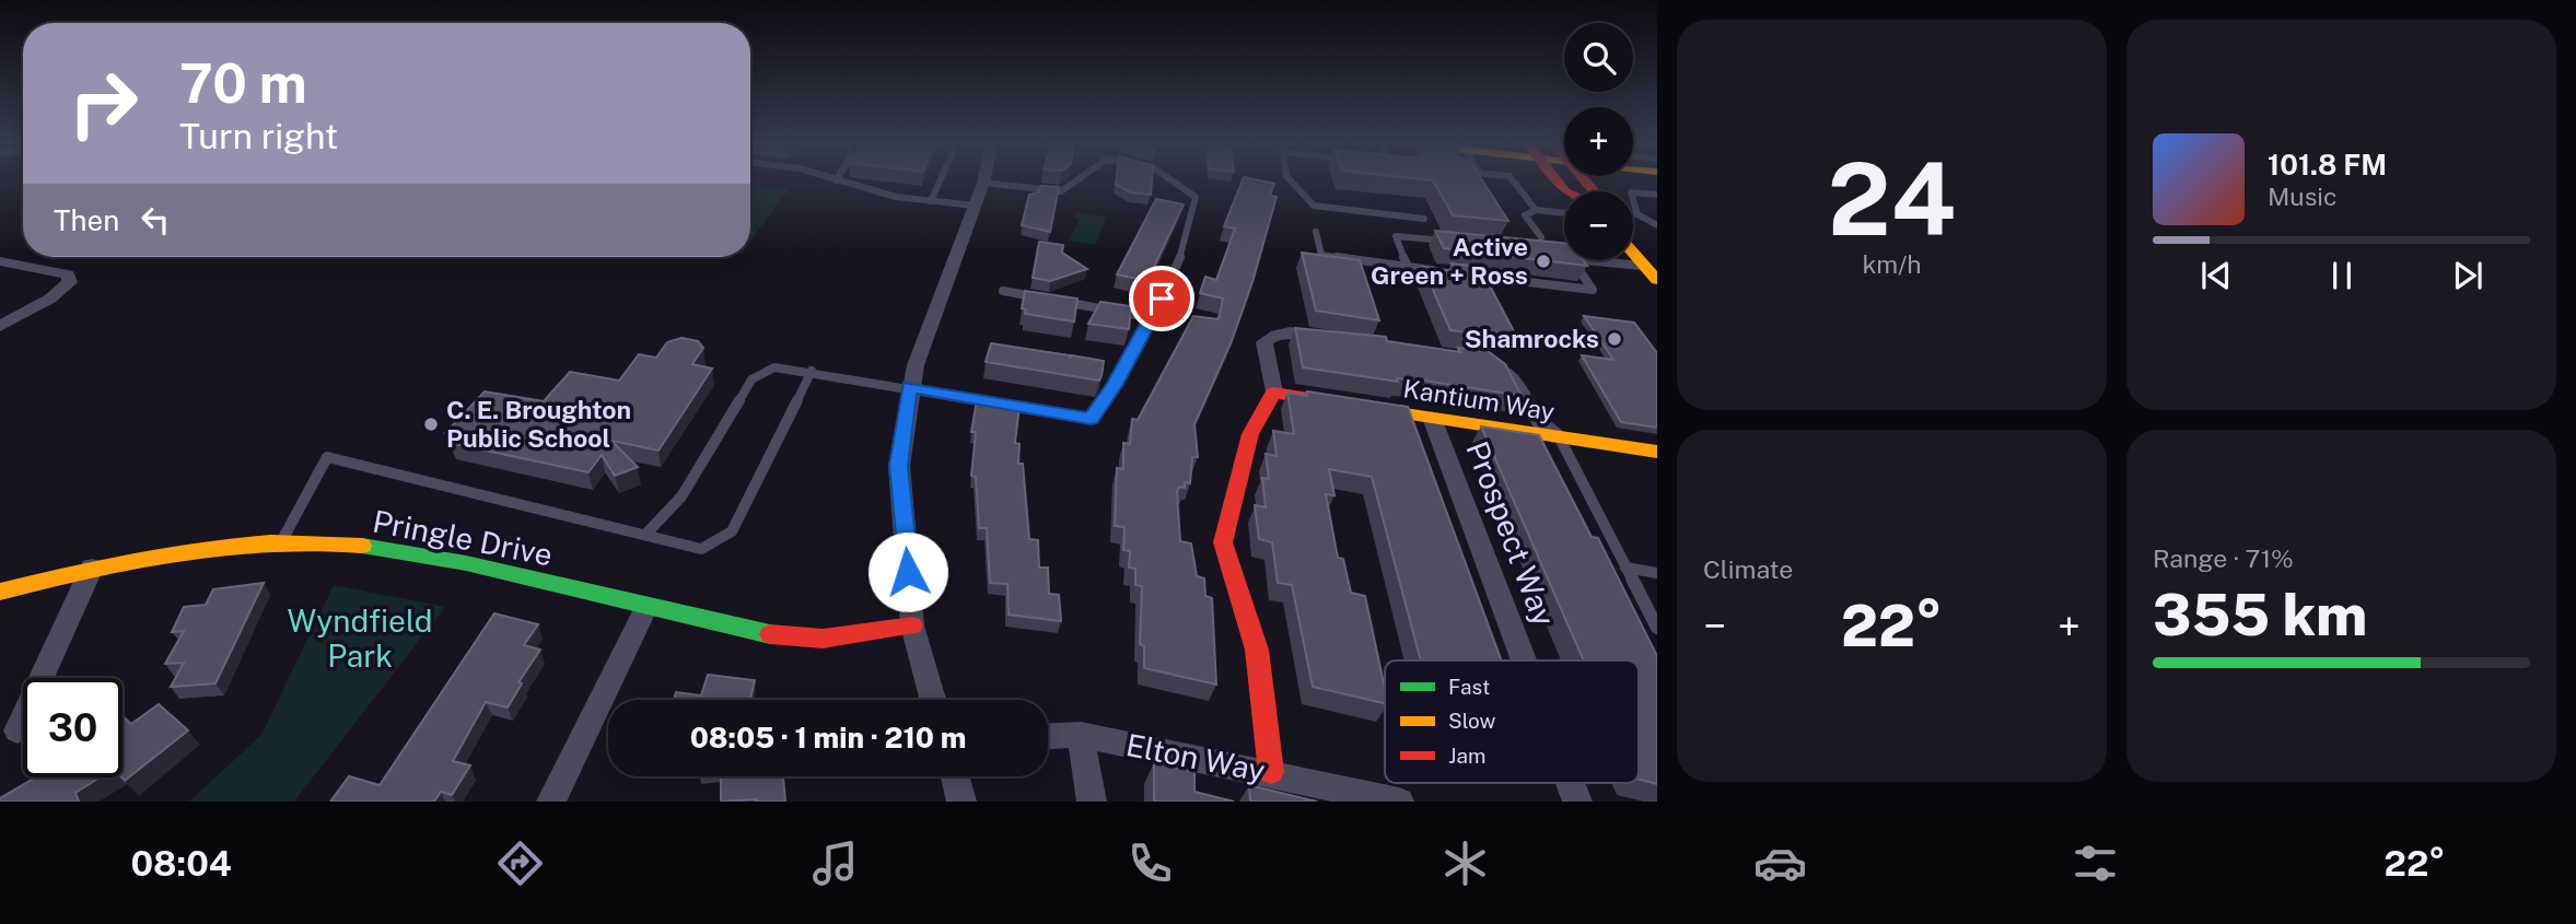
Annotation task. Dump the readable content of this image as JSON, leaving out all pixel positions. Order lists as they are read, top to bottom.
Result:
{
  "streets": {
    "street": [
      "Kantium Way",
      "Prospect Way",
      "Pringle Drive",
      "Elton Way"
    ]
  },
  "crossings": [
    ["Kantium Way", "Prospect Way"]
  ],
  "parks": ["Wyndfield Park"],
  "places": ["Active Green + Ross", "Shamrocks", "C. E. Broughton Public School"],
  "legend": ["Fast", "Slow", "Jam"],
  "page": {
    "tile": [
      ["24", "km/h"],
      "Climate",
      ["Range · 71%", "355 km"]
    ],
    "map_buttons": ["+", "−"],
    "turn": ["70 m", "Turn right"],
    "song": ["101.8 FM", "Music"],
    "then": "Then",
    "heat": ["−", "22°", "+"],
    "limit": "30",
    "trip": "08:05 · 1 min · 210 m",
    "tabs": ["08:04", "22°"]
  }
}
